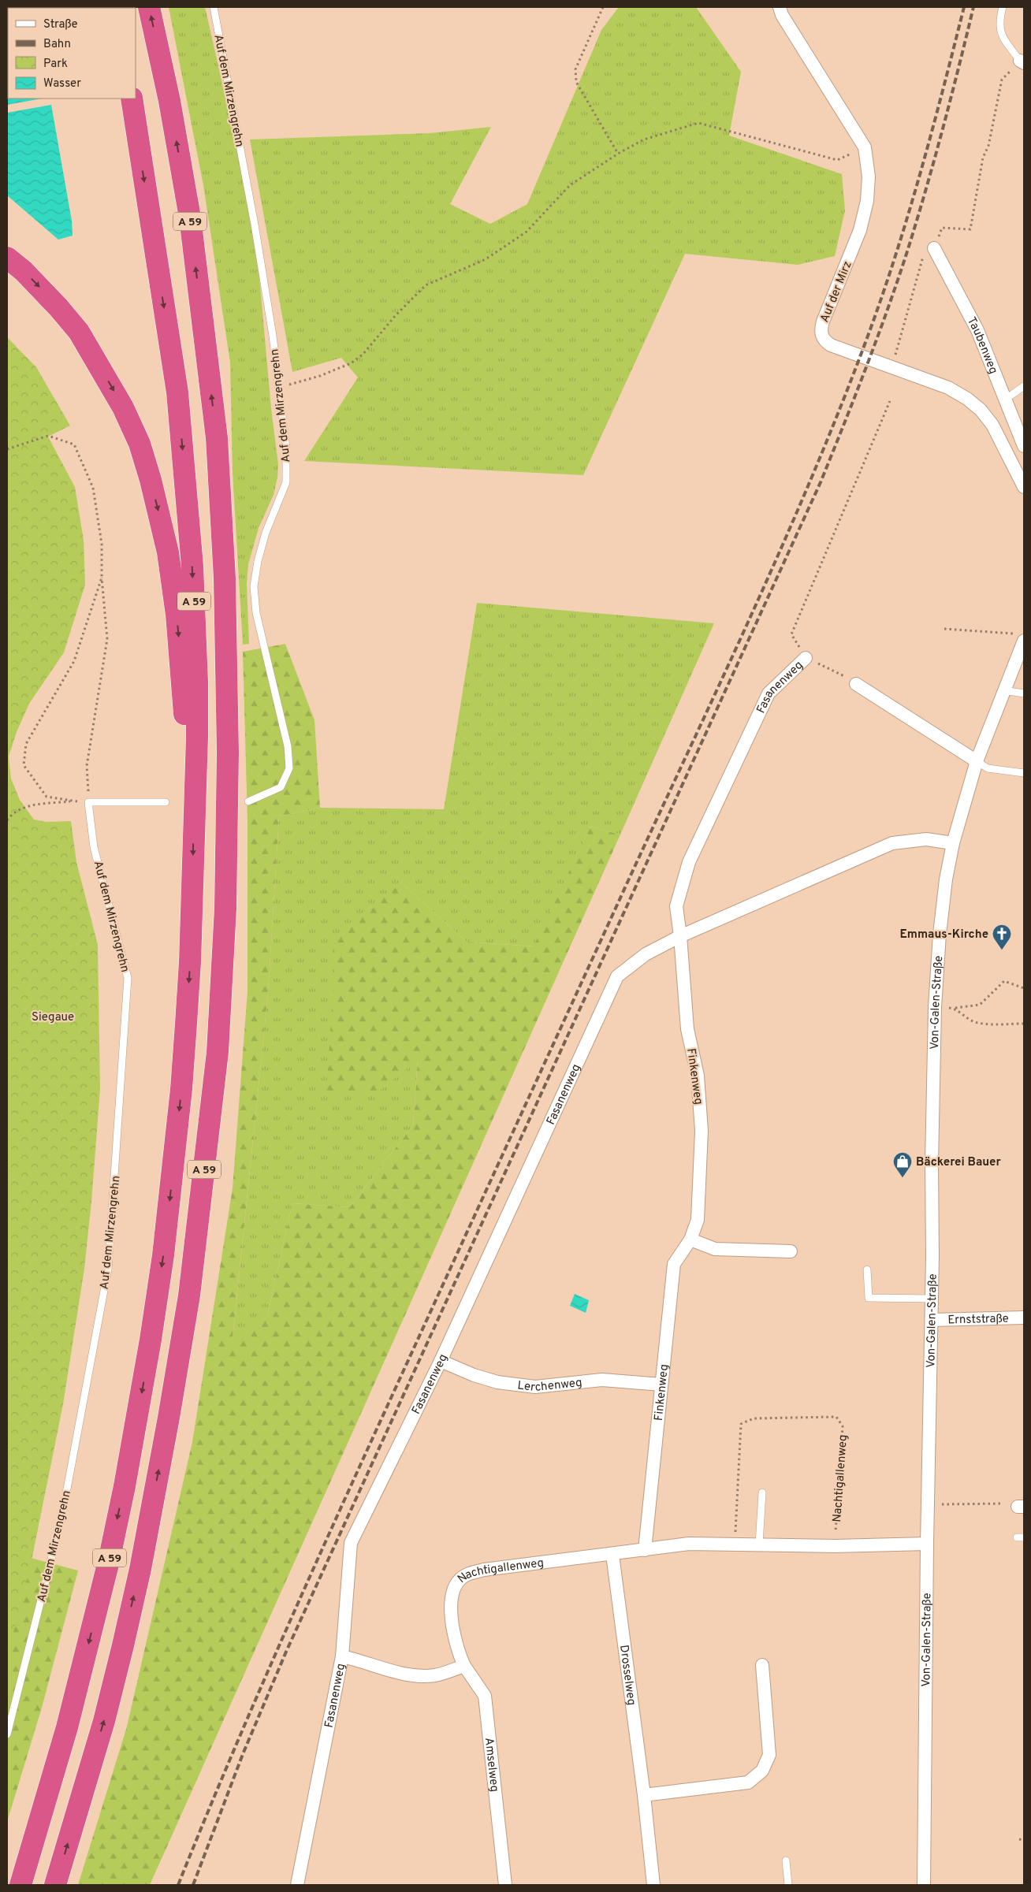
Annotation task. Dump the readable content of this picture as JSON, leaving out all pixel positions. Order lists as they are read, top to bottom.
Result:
{
  "streets": {
    "highway": ["A 59"],
    "street": [
      "Auf der Mirz",
      "Taubenweg",
      "Fasanenweg",
      "Von-Galen-Straße",
      "Finkenweg",
      "Ernststraße",
      "Lerchenweg",
      "Nachtigallenweg",
      "Drosselweg",
      "Amselweg"
    ],
    "lane": ["Auf dem Mirzengrehn"]
  },
  "crossings": [
    ["Fasanenweg", "Von-Galen-Straße"],
    ["Fasanenweg", "Finkenweg"],
    ["Fasanenweg", "Lerchenweg"],
    ["Von-Galen-Straße", "Ernststraße"],
    ["Von-Galen-Straße", "Nachtigallenweg"],
    ["Finkenweg", "Lerchenweg"],
    ["Finkenweg", "Nachtigallenweg"],
    ["Nachtigallenweg", "Drosselweg"],
    ["Nachtigallenweg", "Amselweg"]
  ],
  "parks": ["Siegaue"],
  "places": {
    "church": ["Emmaus-Kirche"],
    "shop": ["Bäckerei Bauer"]
  },
  "legend": [
    "Straße",
    "Bahn",
    "Park",
    "Wasser"
  ]
}
